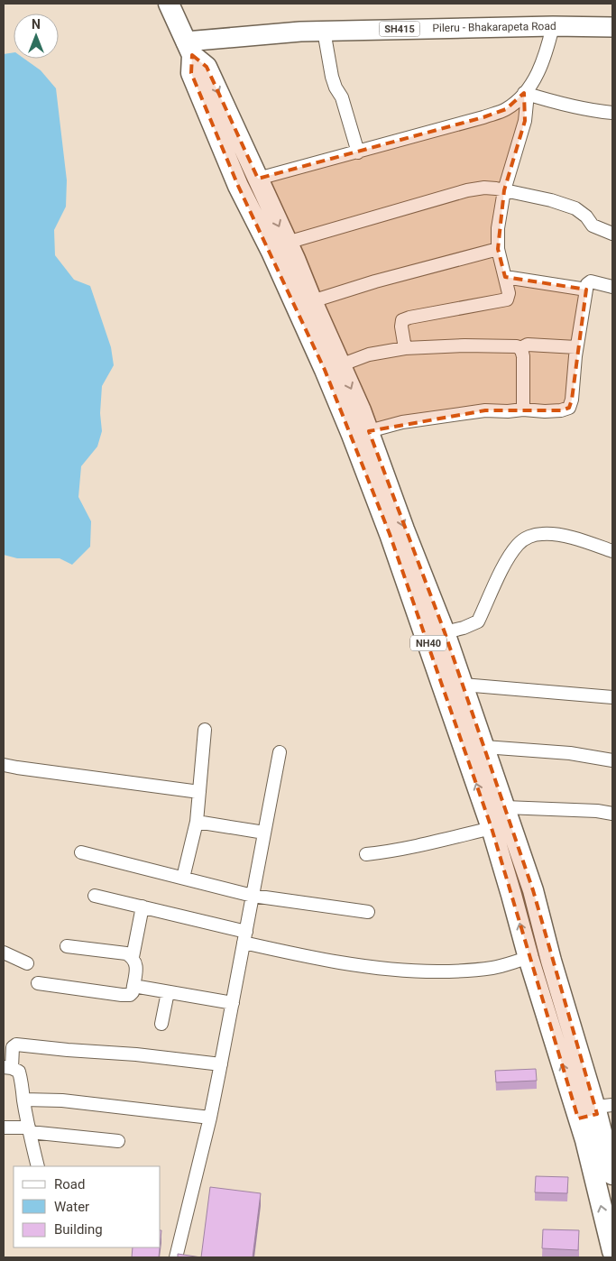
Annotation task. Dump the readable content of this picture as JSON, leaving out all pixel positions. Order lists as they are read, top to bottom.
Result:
{
  "streets": {
    "highway": ["NH40"],
    "main road": ["Pileru - Bhakarapeta Road", "SH415"]
  },
  "crossings": [
    ["Pileru - Bhakarapeta Road", "NH40"]
  ],
  "legend": ["Road", "Water", "Building"],
  "north": "top"
}
